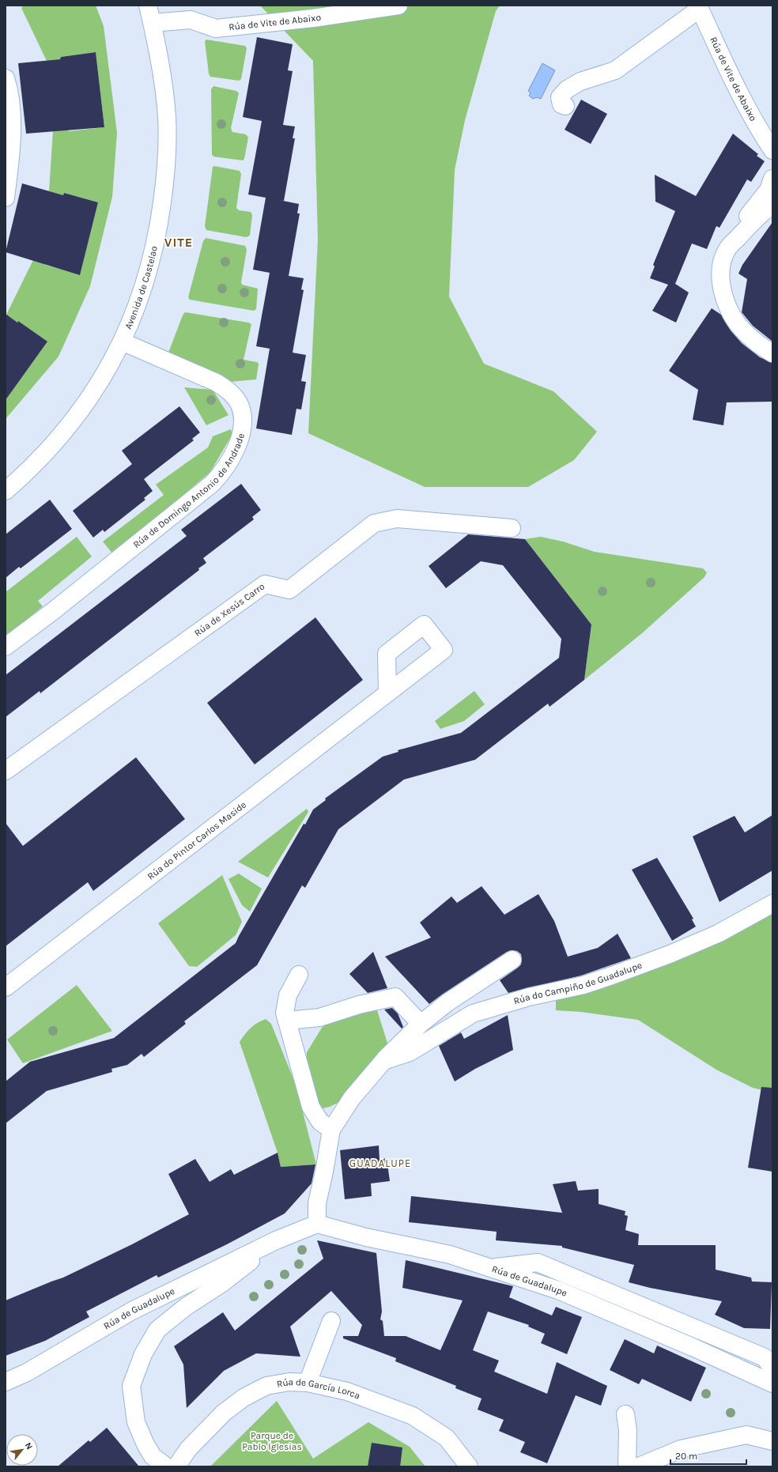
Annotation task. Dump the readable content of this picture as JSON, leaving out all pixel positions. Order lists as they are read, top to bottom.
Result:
{
  "streets": {
    "street": [
      "Rúa de Vite de Abaixo",
      "Avenida de Castelao",
      "Rúa de Domingo Antonio de Andrade",
      "Rúa de Xesús Carro",
      "Rúa do Pintor Carlos Maside",
      "Rúa do Campiño de Guadalupe",
      "Rúa de Guadalupe",
      "Rúa de García Lorca"
    ]
  },
  "crossings": [
    ["Rúa de Vite de Abaixo", "Avenida de Castelao"],
    ["Avenida de Castelao", "Rúa de Domingo Antonio de Andrade"]
  ],
  "districts": ["VITE", "GUADALUPE"],
  "parks": ["Parque de Pablo Iglesias"],
  "scale_bar": "20 m",
  "north": "top right"
}
